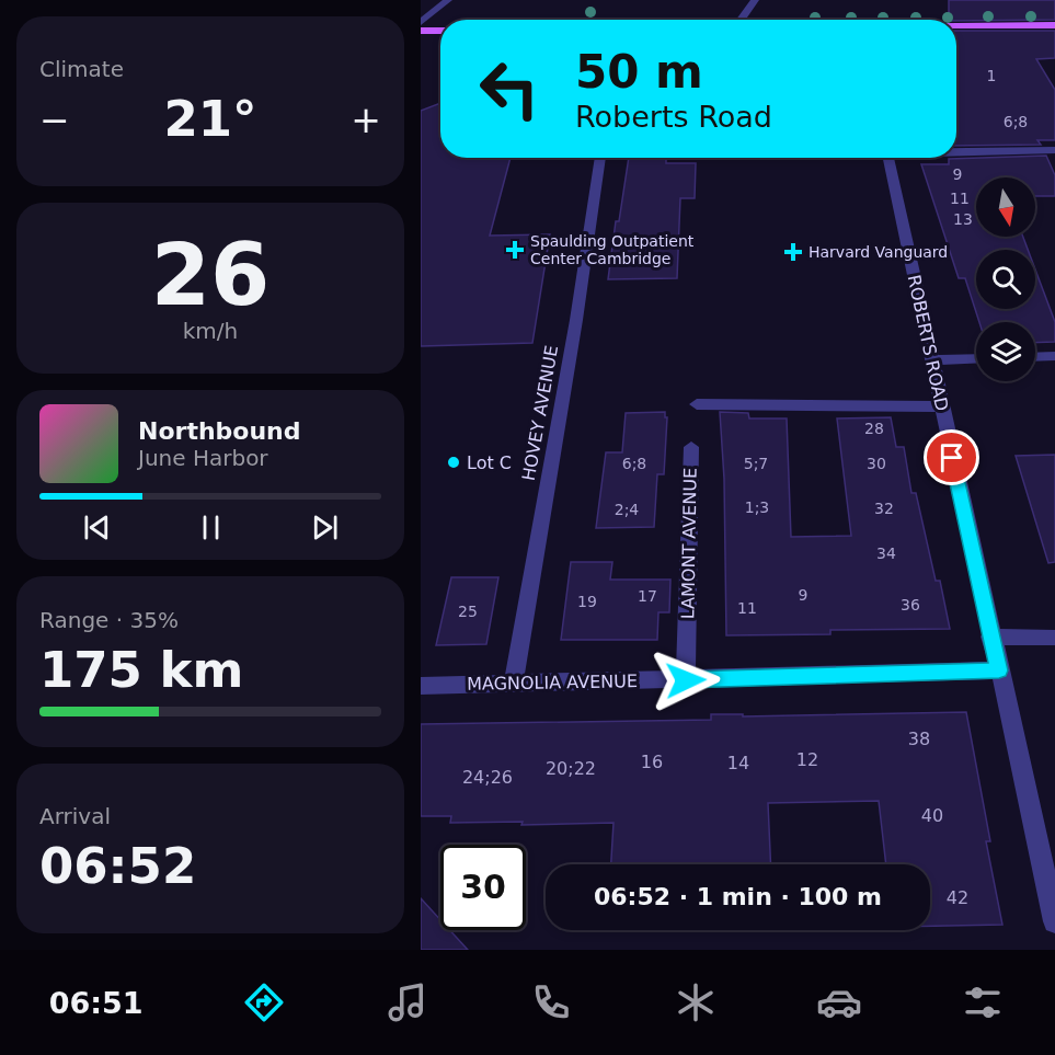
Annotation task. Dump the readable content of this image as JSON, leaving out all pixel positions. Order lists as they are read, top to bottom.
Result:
{
  "streets": {
    "street": [
      "ROBERTS ROAD",
      "HOVEY AVENUE",
      "LAMONT AVENUE",
      "MAGNOLIA AVENUE"
    ]
  },
  "crossings": [
    ["ROBERTS ROAD", "MAGNOLIA AVENUE"],
    ["HOVEY AVENUE", "MAGNOLIA AVENUE"],
    ["LAMONT AVENUE", "MAGNOLIA AVENUE"]
  ],
  "places": {
    "health": ["Spaulding Outpatient Center Cambridge", "Harvard Vanguard"],
    "other": ["Lot C"]
  },
  "house_numbers": [
    "1",
    "6;8",
    "9",
    "11",
    "13",
    "28",
    "6;8",
    "5;7",
    "30",
    "1;3",
    "32",
    "2;4",
    "34",
    "9",
    "17",
    "19",
    "36",
    "11",
    "25",
    "38",
    "12",
    "16",
    "14",
    "20;22",
    "24;26",
    "40",
    "42"
  ],
  "north": "bottom",
  "page": {
    "tile": [
      "Climate",
      ["26", "km/h"],
      ["Range · 35%", "175 km"],
      ["Arrival", "06:52"]
    ],
    "turn": ["50 m", "Roberts Road"],
    "heat": ["−", "21°", "+"],
    "song": ["Northbound", "June Harbor"],
    "limit": "30",
    "trip": "06:52 · 1 min · 100 m",
    "tabs": "06:51"
  }
}
